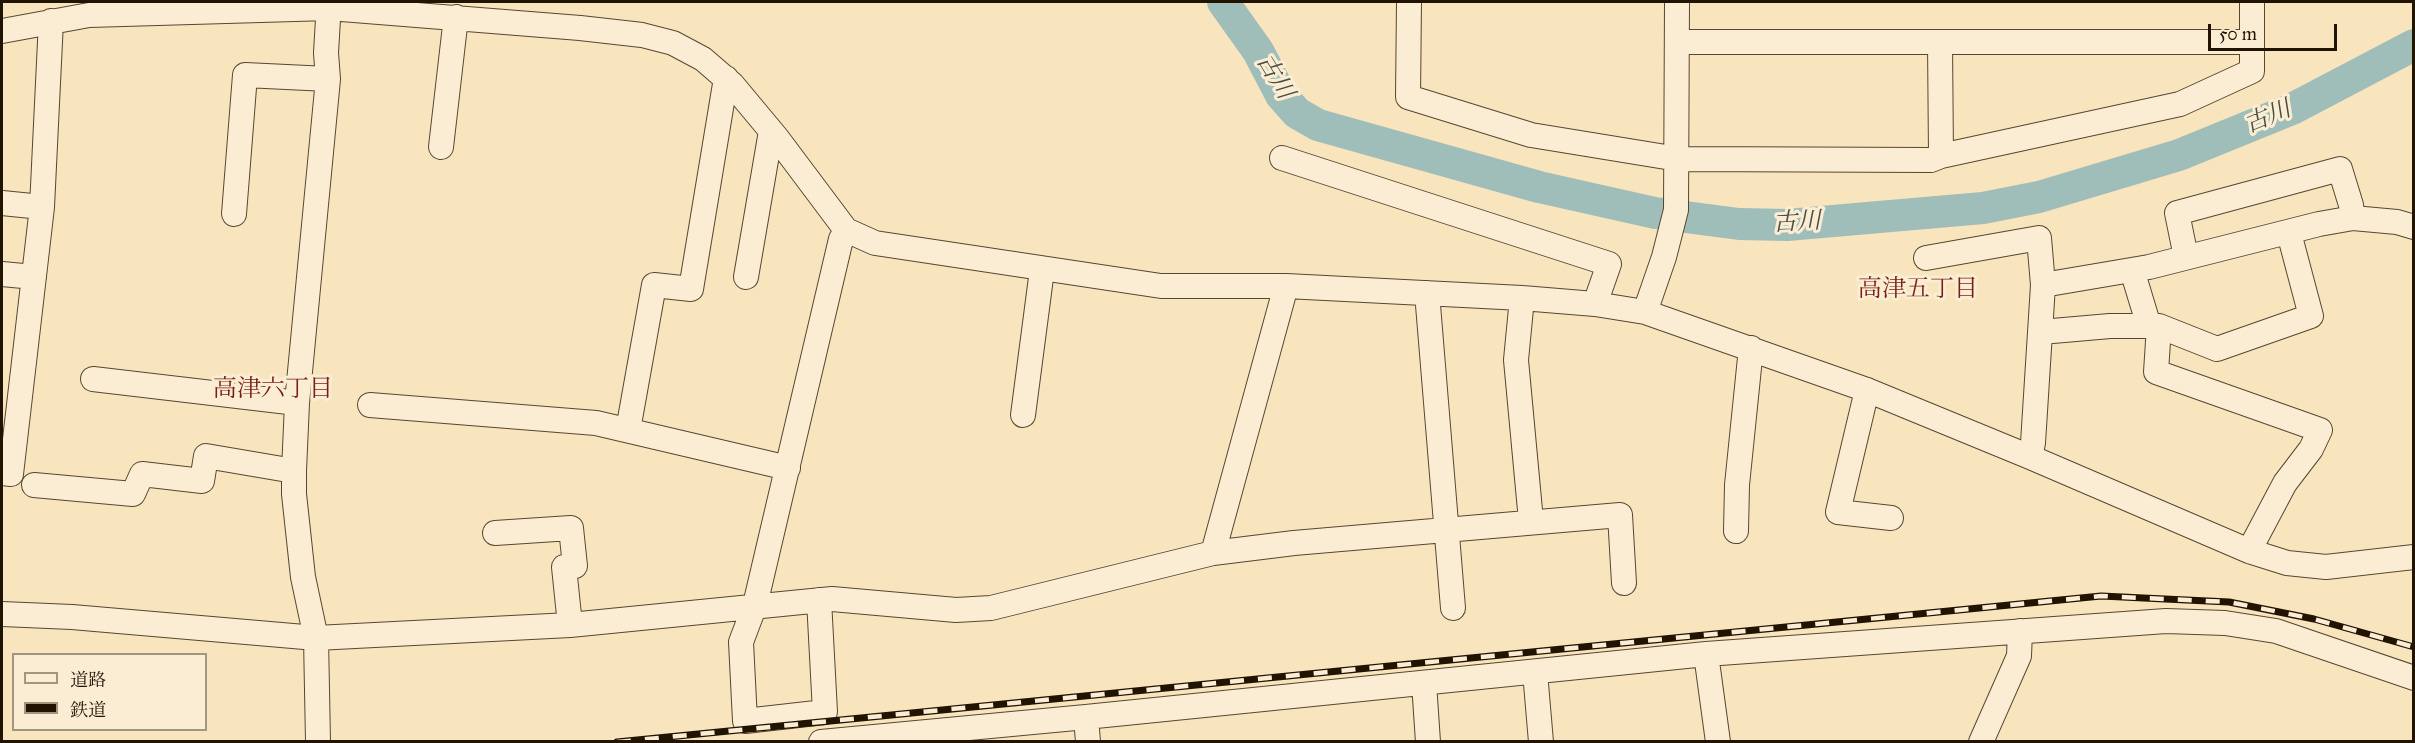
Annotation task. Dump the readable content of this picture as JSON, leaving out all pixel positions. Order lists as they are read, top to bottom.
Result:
{
  "districts": ["高津五丁目", "高津六丁目"],
  "water": ["古川"],
  "legend": ["道路", "鉄道"],
  "scale_bar": "50 m"
}
